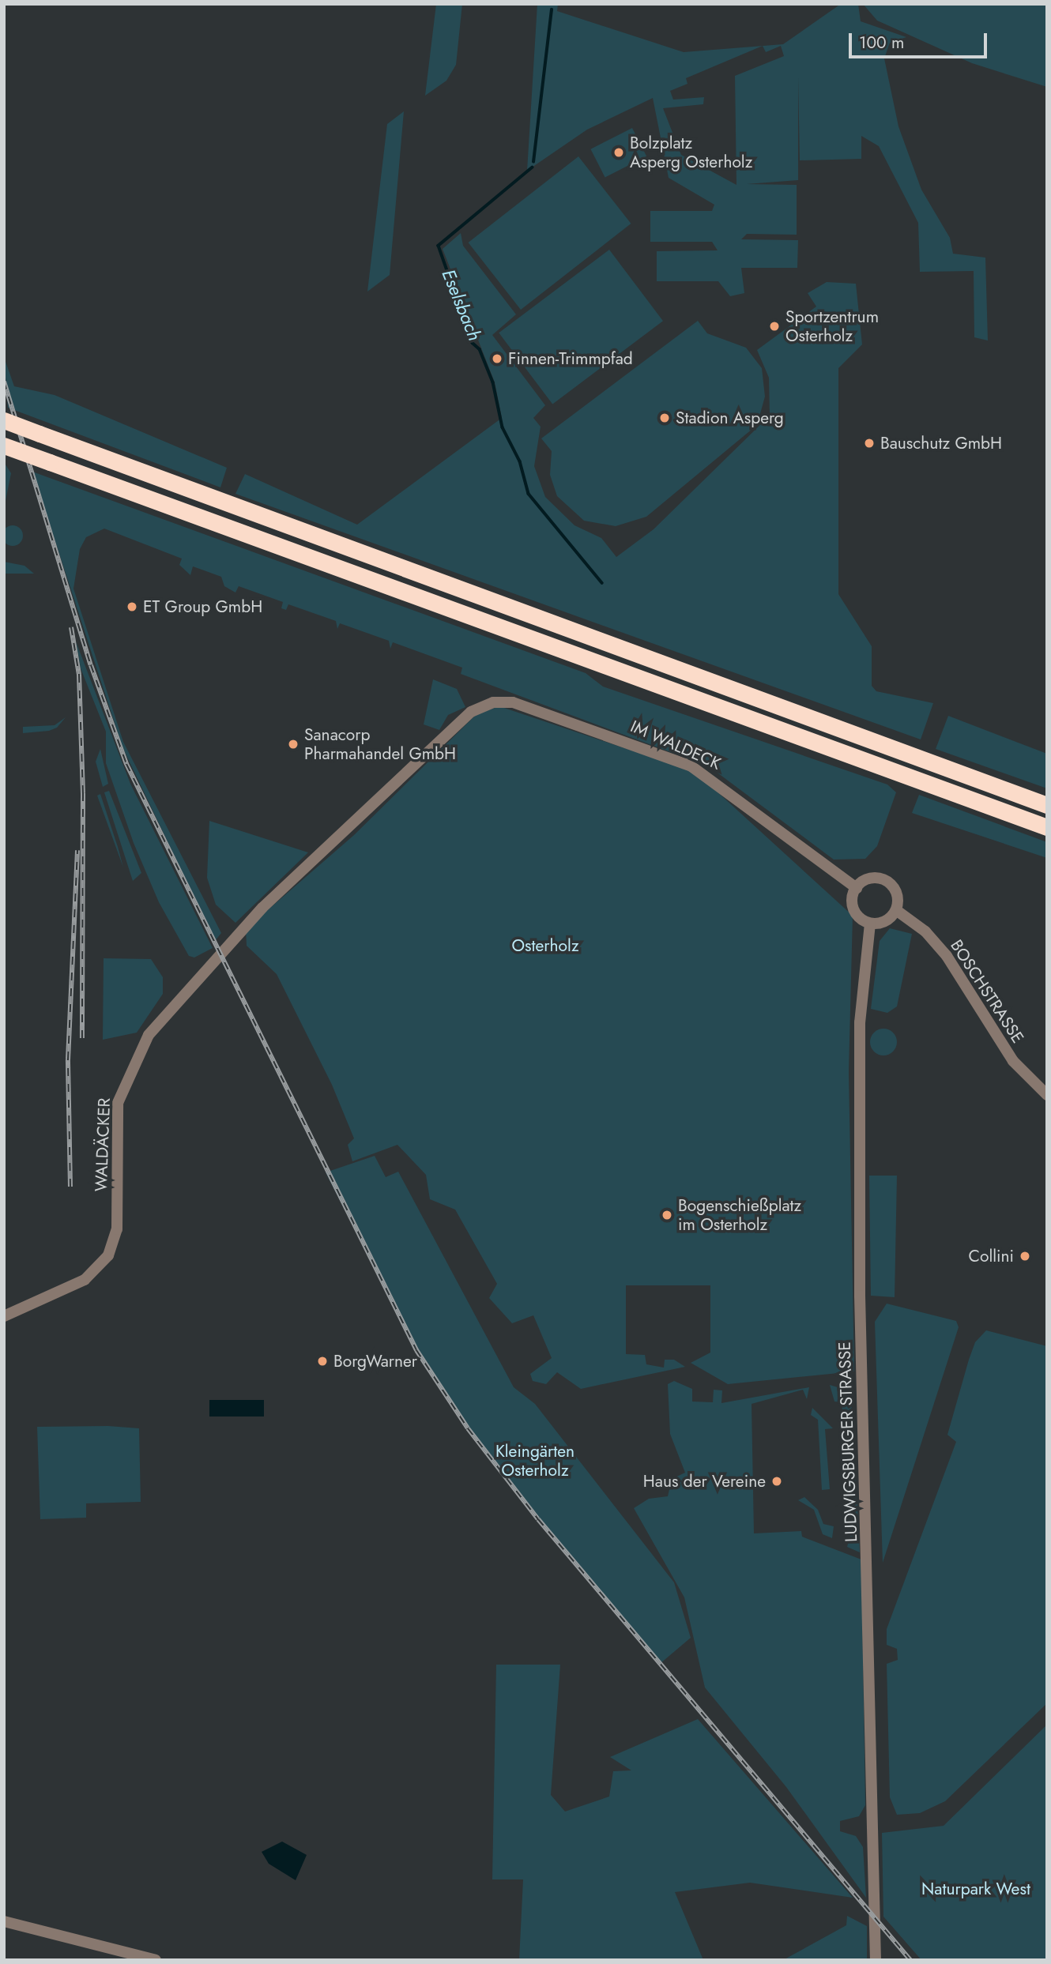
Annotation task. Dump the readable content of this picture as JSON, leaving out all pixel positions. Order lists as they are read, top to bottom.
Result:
{
  "streets": {
    "street": [
      "IM WALDECK",
      "BOSCHSTRASSE",
      "WALDÄCKER",
      "LUDWIGSBURGER STRASSE"
    ]
  },
  "crossings": [
    ["IM WALDECK", "BOSCHSTRASSE"],
    ["IM WALDECK", "WALDÄCKER"],
    ["IM WALDECK", "LUDWIGSBURGER STRASSE"],
    ["BOSCHSTRASSE", "LUDWIGSBURGER STRASSE"]
  ],
  "water": ["Eselsbach"],
  "parks": ["Osterholz", "Kleingärten Osterholz", "Naturpark West"],
  "places": [
    "Bolzplatz Asperg Osterholz",
    "Sportzentrum Osterholz",
    "Finnen-Trimmpfad",
    "Stadion Asperg",
    "Bauschutz GmbH",
    "ET Group GmbH",
    "Sanacorp Pharmahandel GmbH",
    "Bogenschießplatz im Osterholz",
    "Collini",
    "BorgWarner",
    "Haus der Vereine"
  ],
  "scale_bar": "100 m"
}
